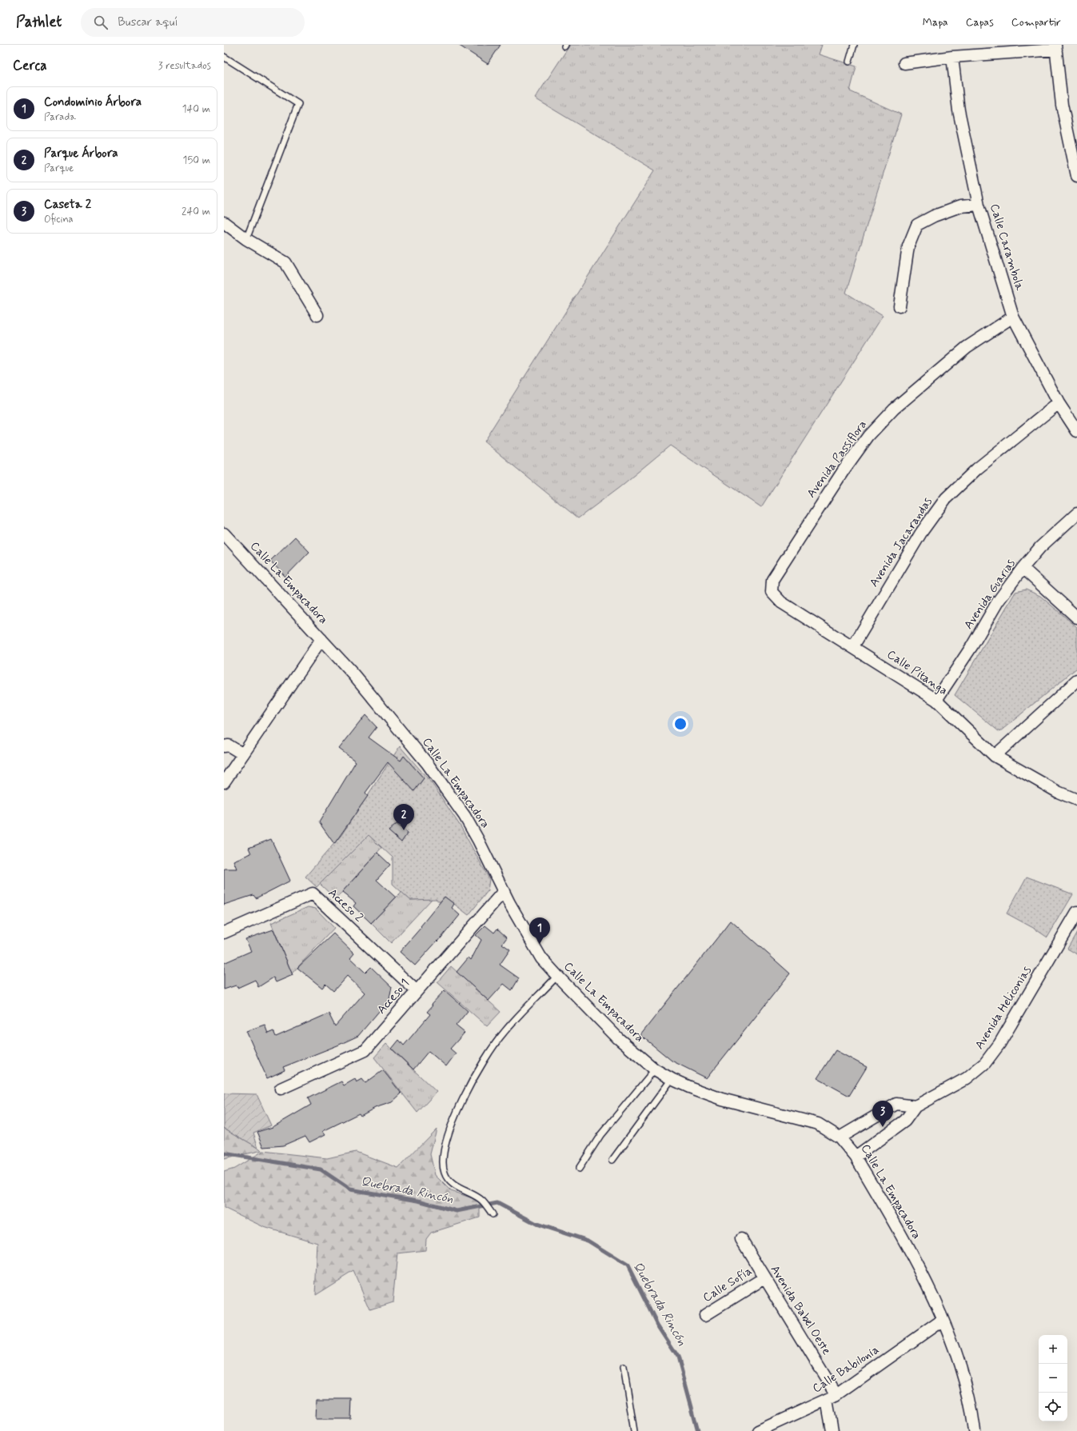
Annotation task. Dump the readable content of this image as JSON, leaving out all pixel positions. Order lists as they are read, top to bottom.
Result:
{
  "streets": {
    "street": [
      "Calle Carambola",
      "Avenida Passiflora",
      "Avenida Jacarandas",
      "Calle La Empacadora",
      "Avenida Guarias",
      "Calle Pitanga",
      "Acceso 2",
      "Acceso 1",
      "Avenida Heliconias",
      "Calle Sofía",
      "Avenida Babel Oeste",
      "Calle Babilonia"
    ]
  },
  "crossings": [
    ["Calle Carambola", "Avenida Passiflora"],
    ["Calle Carambola", "Avenida Jacarandas"],
    ["Avenida Passiflora", "Calle Pitanga"],
    ["Avenida Jacarandas", "Calle Pitanga"],
    ["Calle La Empacadora", "Acceso 1"],
    ["Calle La Empacadora", "Avenida Heliconias"],
    ["Calle La Empacadora", "Calle Babilonia"],
    ["Avenida Guarias", "Calle Pitanga"],
    ["Acceso 2", "Acceso 1"],
    ["Calle Sofía", "Avenida Babel Oeste"],
    ["Avenida Babel Oeste", "Calle Babilonia"]
  ],
  "water": ["Quebrada Rincón"],
  "page": {
    "header": "Pathlet",
    "search": "Buscar aquí",
    "nav": ["Mapa", "Capas", "Compartir"],
    "heading": ["Cerca", "3 resultados"],
    "list": [
      {
        "mark": "1",
        "name": "Condominio Árbora",
        "note": "Parada",
        "value": "140 m"
      },
      {
        "mark": "2",
        "name": "Parque Árbora",
        "note": "Parque",
        "value": "150 m"
      },
      {
        "mark": "3",
        "name": "Caseta 2",
        "note": "Oficina",
        "value": "240 m"
      }
    ],
    "pins": ["2", "1", "3"],
    "map_buttons": ["+", "−"]
  }
}
